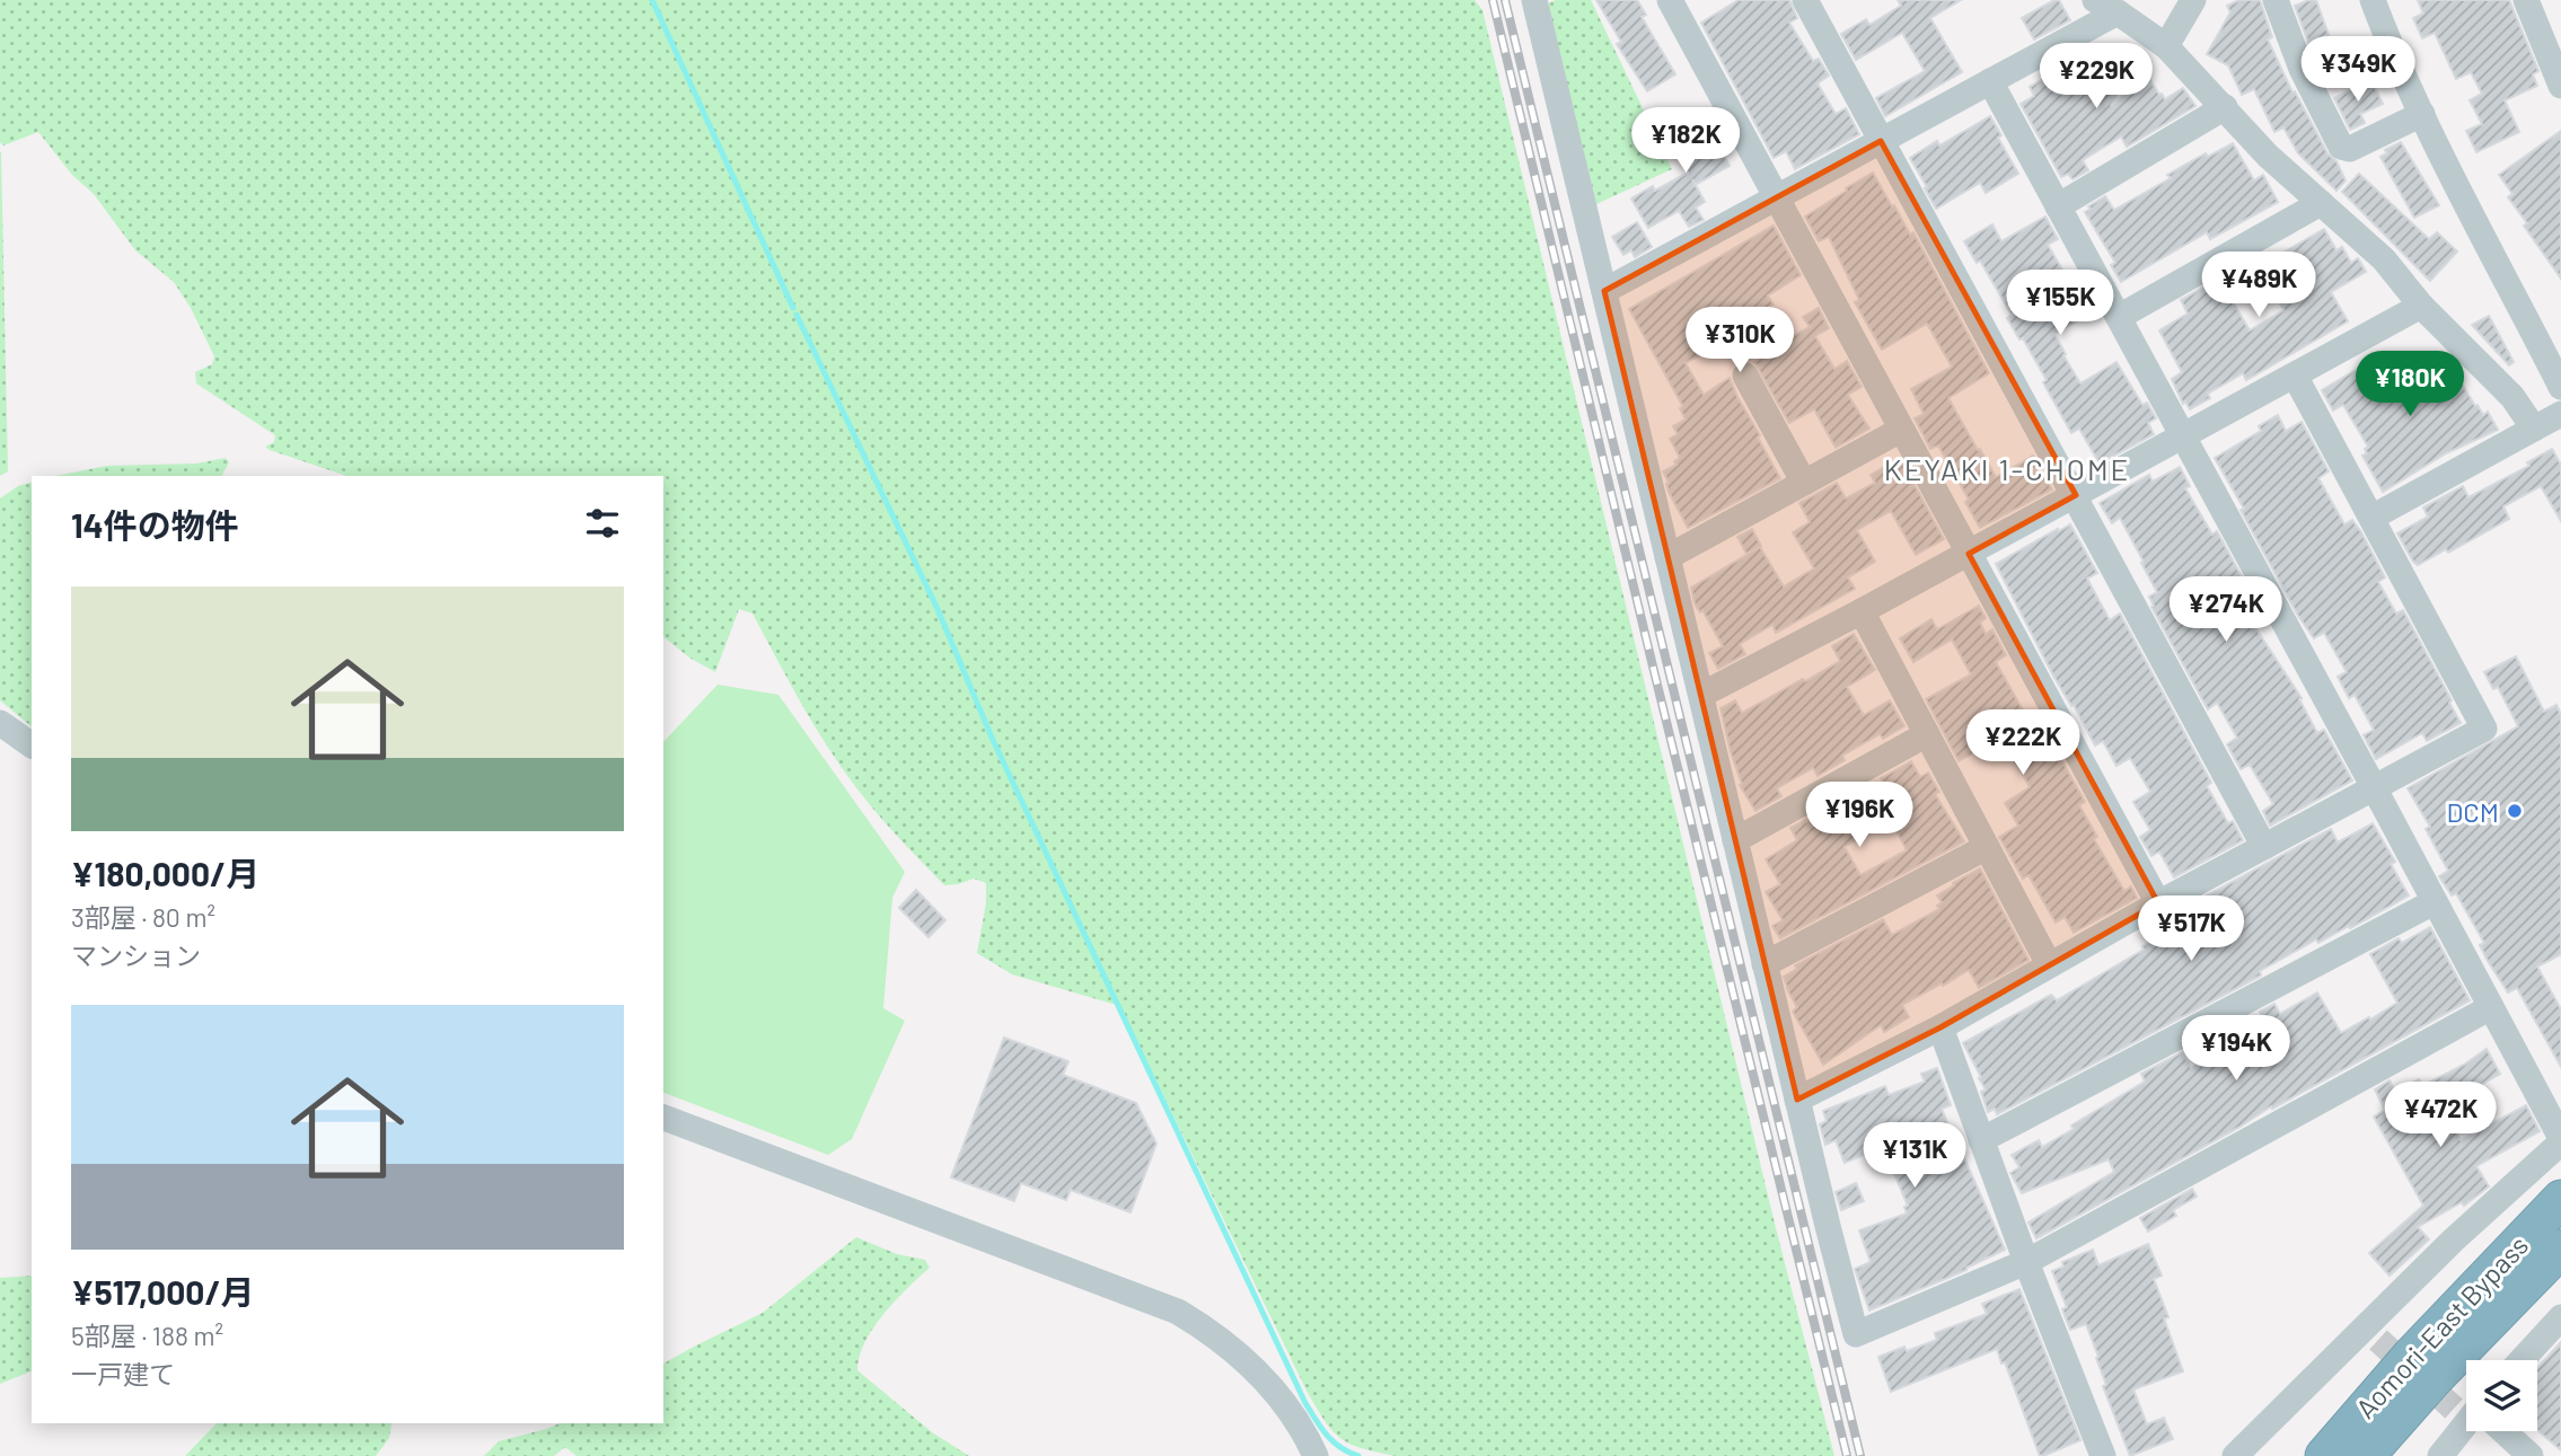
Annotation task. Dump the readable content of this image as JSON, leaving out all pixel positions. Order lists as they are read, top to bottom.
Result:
{
  "streets": {
    "highway": ["Aomori-East Bypass"]
  },
  "districts": ["KEYAKI 1-CHOME"],
  "places": ["DCM"],
  "page": {
    "price": [
      "¥349K",
      "¥229K",
      "¥182K",
      "¥489K",
      "¥155K",
      "¥310K",
      "¥180K",
      "¥274K",
      "¥222K",
      "¥196K",
      "¥517K",
      "¥194K",
      "¥472K",
      "¥131K"
    ],
    "heading": "14件の物件",
    "list": [
      {
        "name": "¥180,000/月",
        "note": "3部屋 · 80 m² · マンション"
      },
      {
        "name": "¥517,000/月",
        "note": "5部屋 · 188 m² · 一戸建て"
      }
    ]
  }
}
